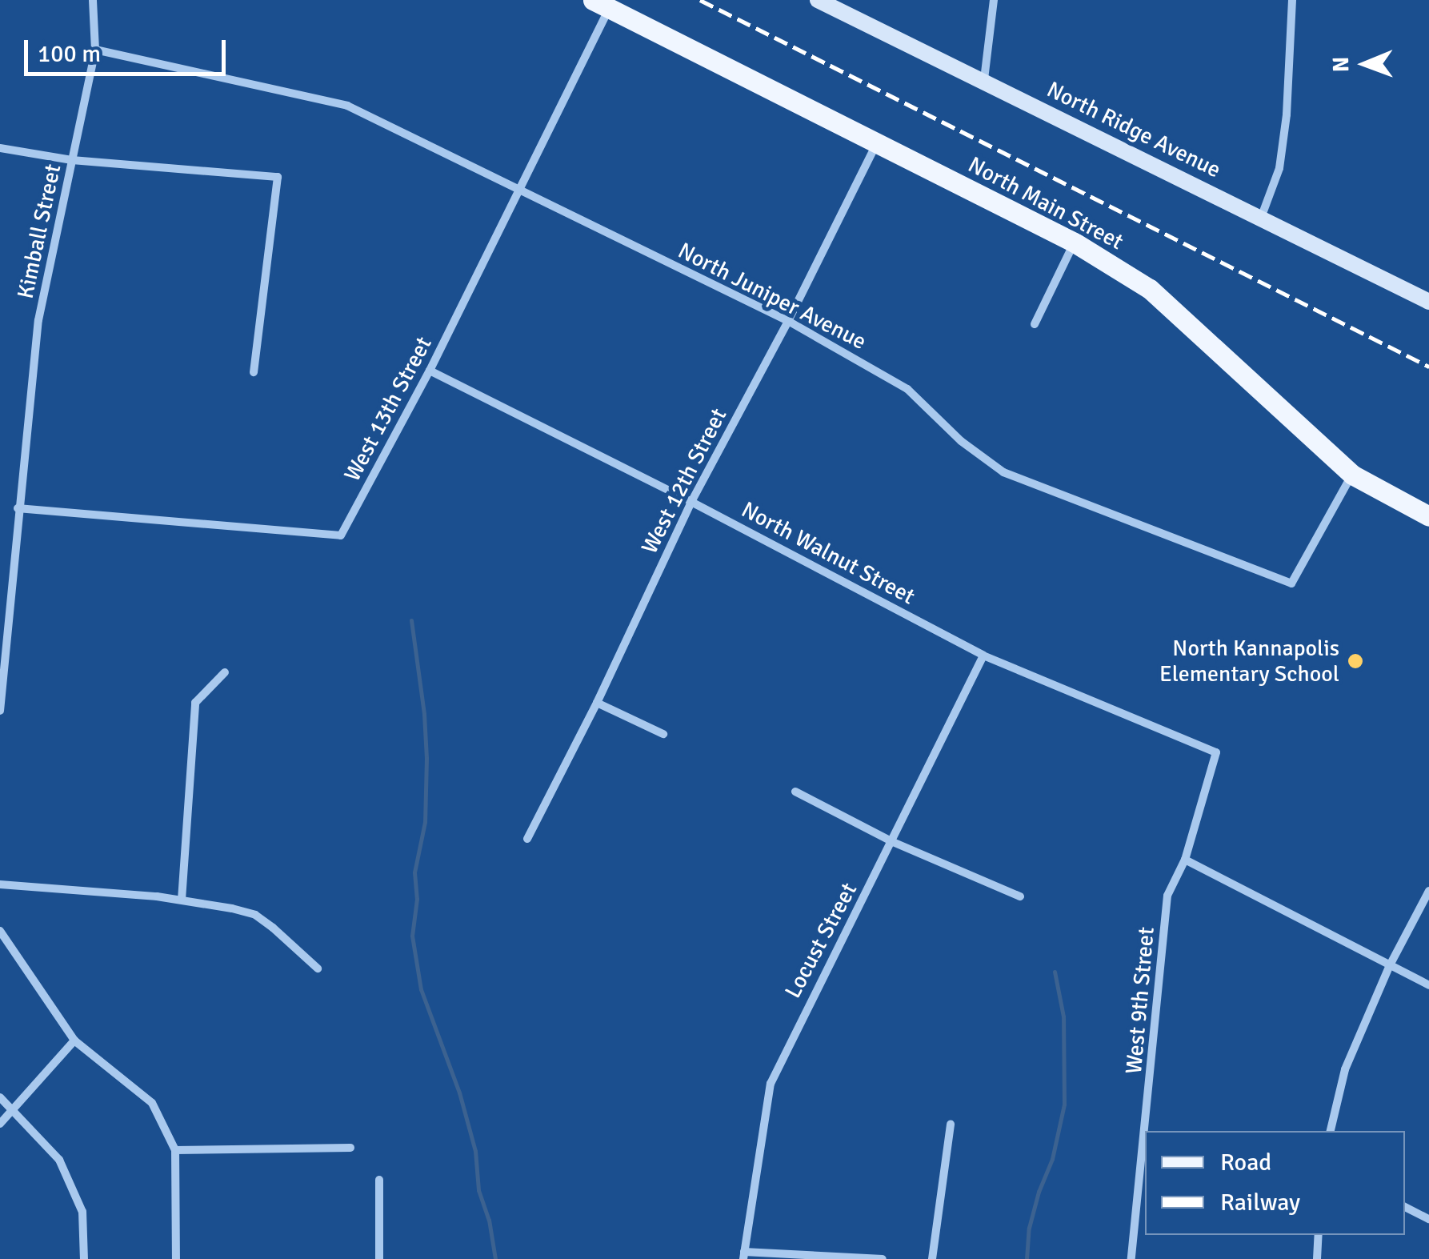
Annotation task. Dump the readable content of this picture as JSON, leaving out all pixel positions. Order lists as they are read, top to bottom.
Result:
{
  "streets": {
    "main road": ["North Main Street"],
    "street": [
      "North Ridge Avenue",
      "Kimball Street",
      "North Juniper Avenue",
      "West 13th Street",
      "West 12th Street",
      "North Walnut Street",
      "Locust Street",
      "West 9th Street"
    ]
  },
  "crossings": [
    ["North Main Street", "North Juniper Avenue"],
    ["North Main Street", "West 13th Street"],
    ["North Main Street", "West 12th Street"],
    ["Kimball Street", "North Juniper Avenue"],
    ["Kimball Street", "West 13th Street"],
    ["North Juniper Avenue", "West 13th Street"],
    ["North Juniper Avenue", "West 12th Street"],
    ["West 13th Street", "North Walnut Street"],
    ["West 12th Street", "North Walnut Street"],
    ["North Walnut Street", "Locust Street"],
    ["North Walnut Street", "West 9th Street"]
  ],
  "places": ["North Kannapolis Elementary School"],
  "legend": ["Road", "Railway"],
  "scale_bar": "100 m",
  "north": "left"
}
